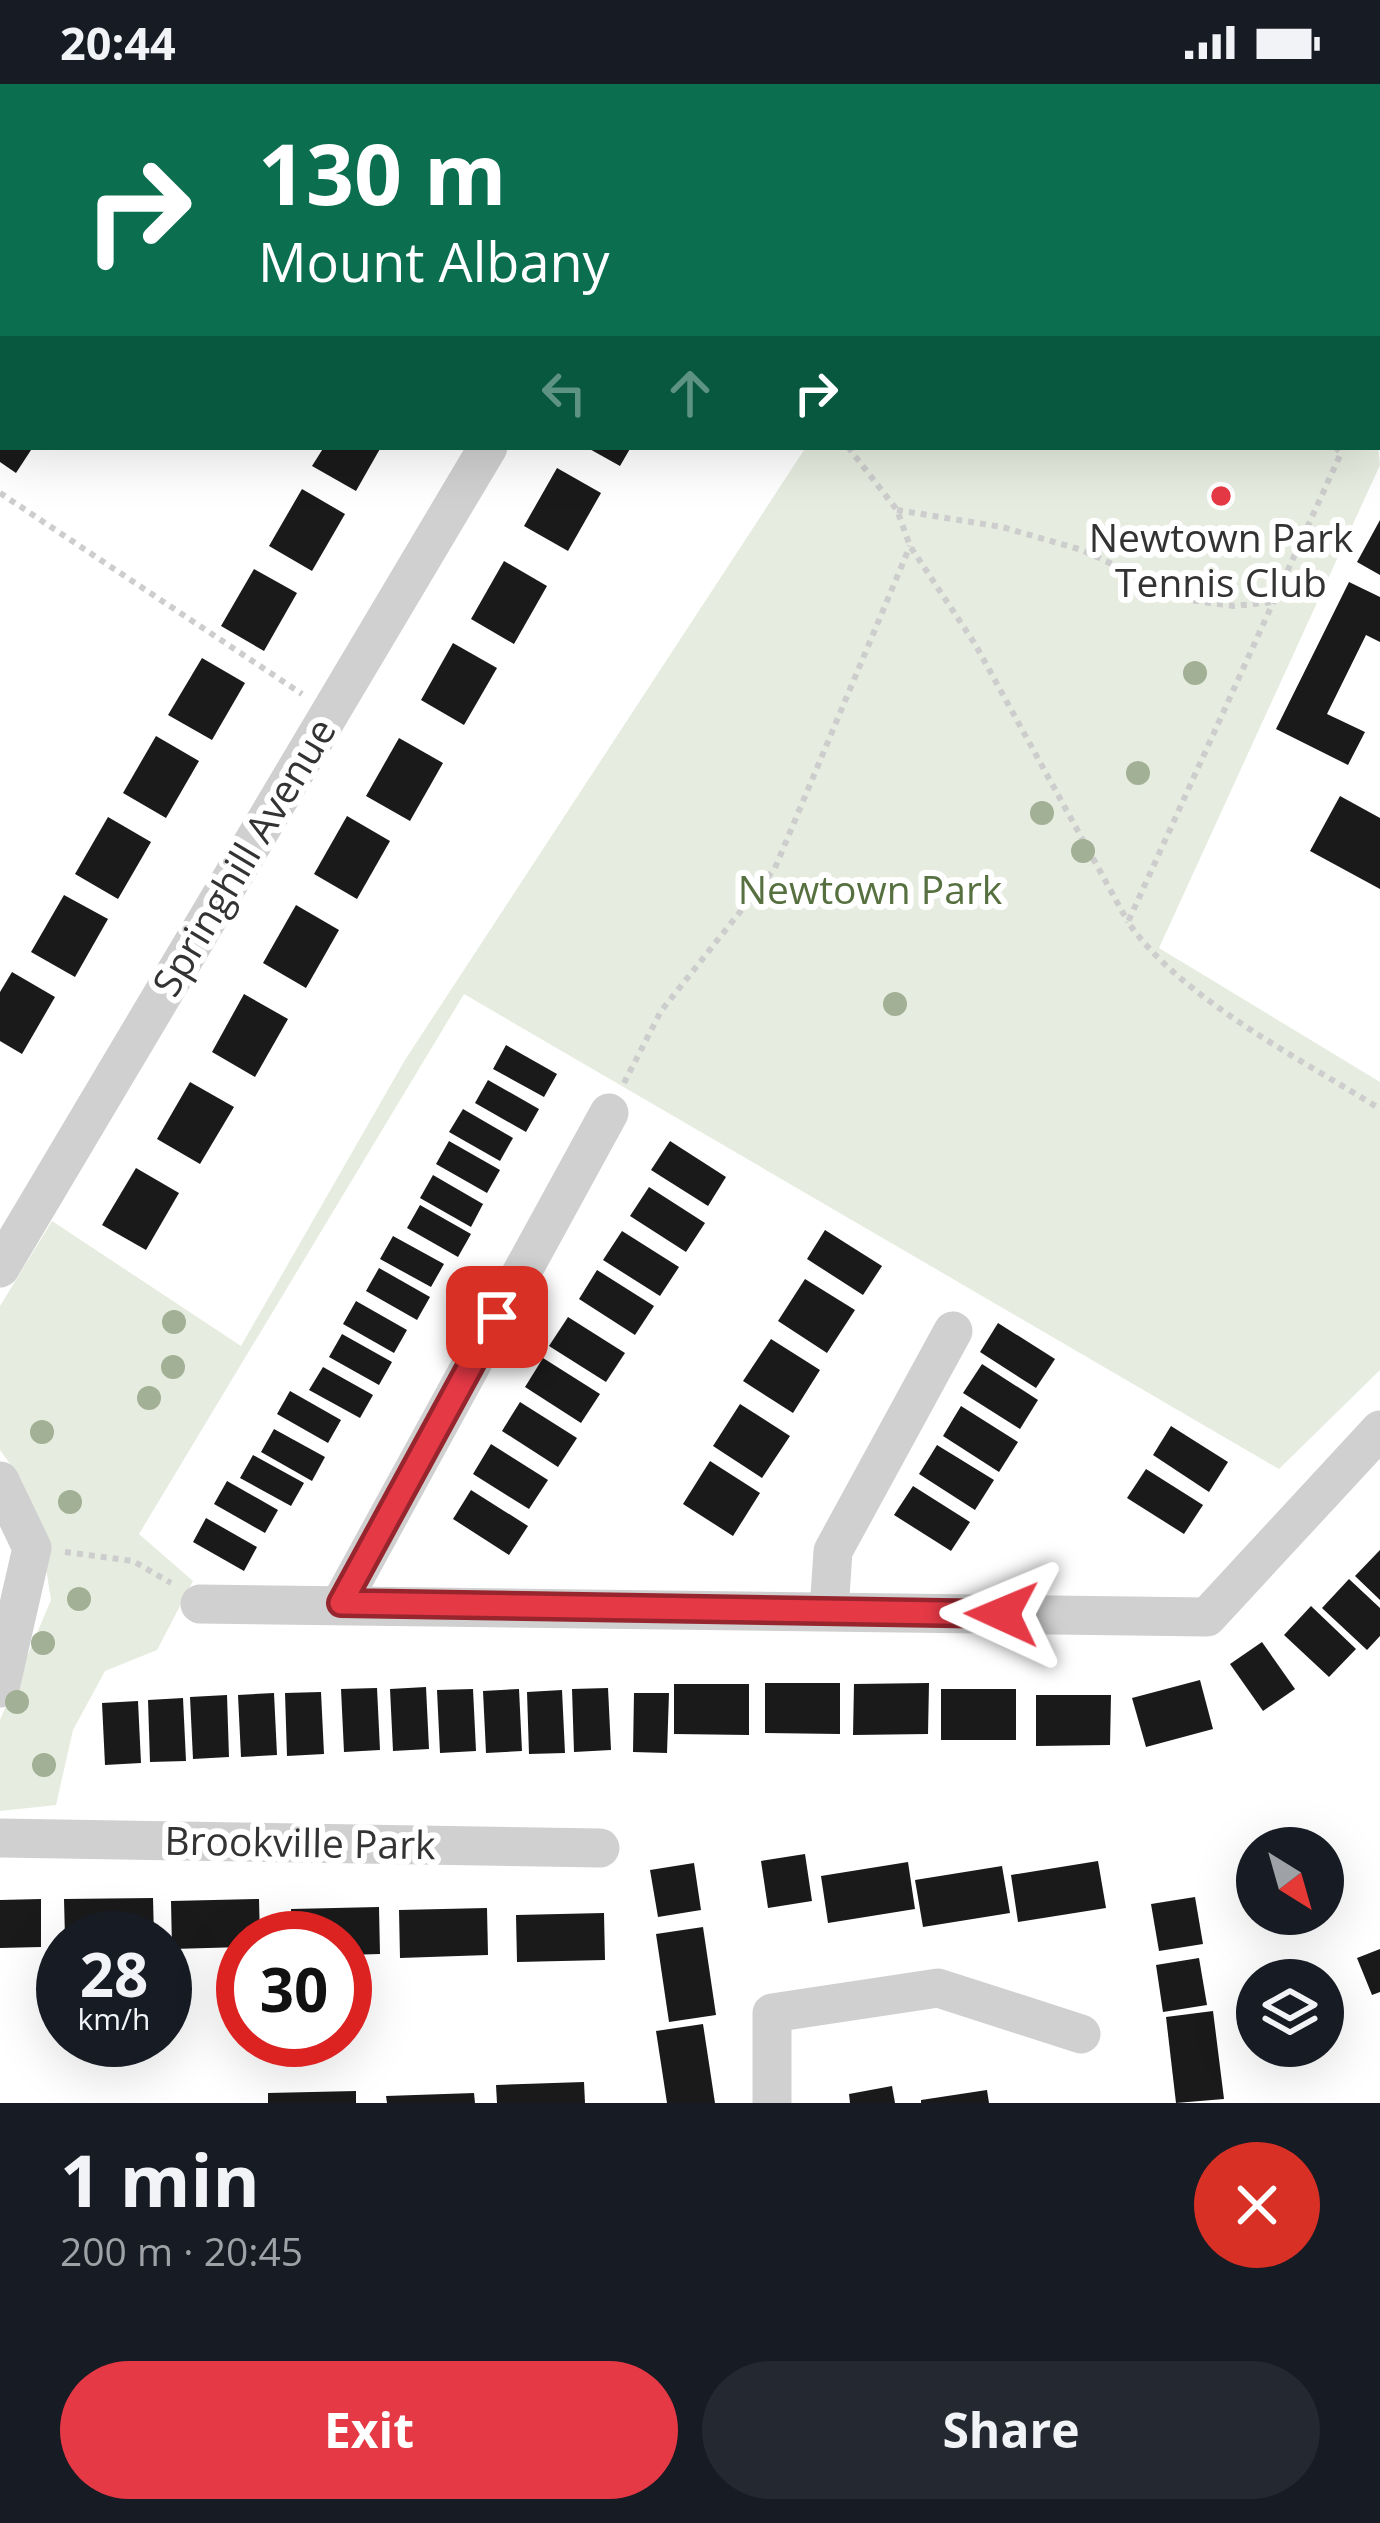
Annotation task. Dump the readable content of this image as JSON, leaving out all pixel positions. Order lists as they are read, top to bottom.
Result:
{
  "streets": {
    "street": ["Springhill Avenue", "Brookville Park"]
  },
  "parks": ["Newtown Park"],
  "places": ["Newtown Park Tennis Club"],
  "north": "bottom right",
  "page": {
    "status": "20:44",
    "turn": ["130 m", "Mount Albany"],
    "speed": "28 km/h",
    "limit": "30",
    "heading": ["1 min", "200 m · 20:45"],
    "buttons": ["Exit", "Share"]
  }
}
